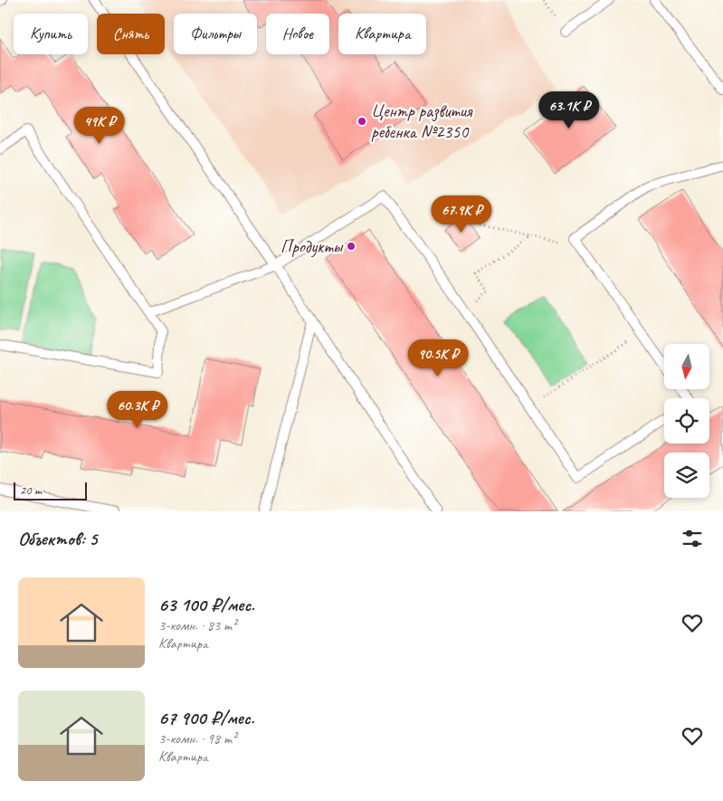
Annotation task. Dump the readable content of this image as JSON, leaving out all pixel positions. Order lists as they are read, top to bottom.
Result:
{
  "places": ["Центр развития ребенка №2350", "Продукты"],
  "scale_bar": "20 m",
  "north": "bottom",
  "page": {
    "chip": [
      "Купить",
      "Снять",
      "Фильтры",
      "Новое",
      "Квартира"
    ],
    "price": [
      "63.1K ₽",
      "49K ₽",
      "67.9K ₽",
      "90.5K ₽",
      "60.3K ₽"
    ],
    "scale": "20 m",
    "heading": "Объектов: 5",
    "list": [
      {
        "name": "63 100 ₽/мес.",
        "note": "3-комн. · 83 m² · Квартира"
      },
      {
        "name": "67 900 ₽/мес.",
        "note": "3-комн. · 98 m² · Квартира"
      }
    ]
  }
}
